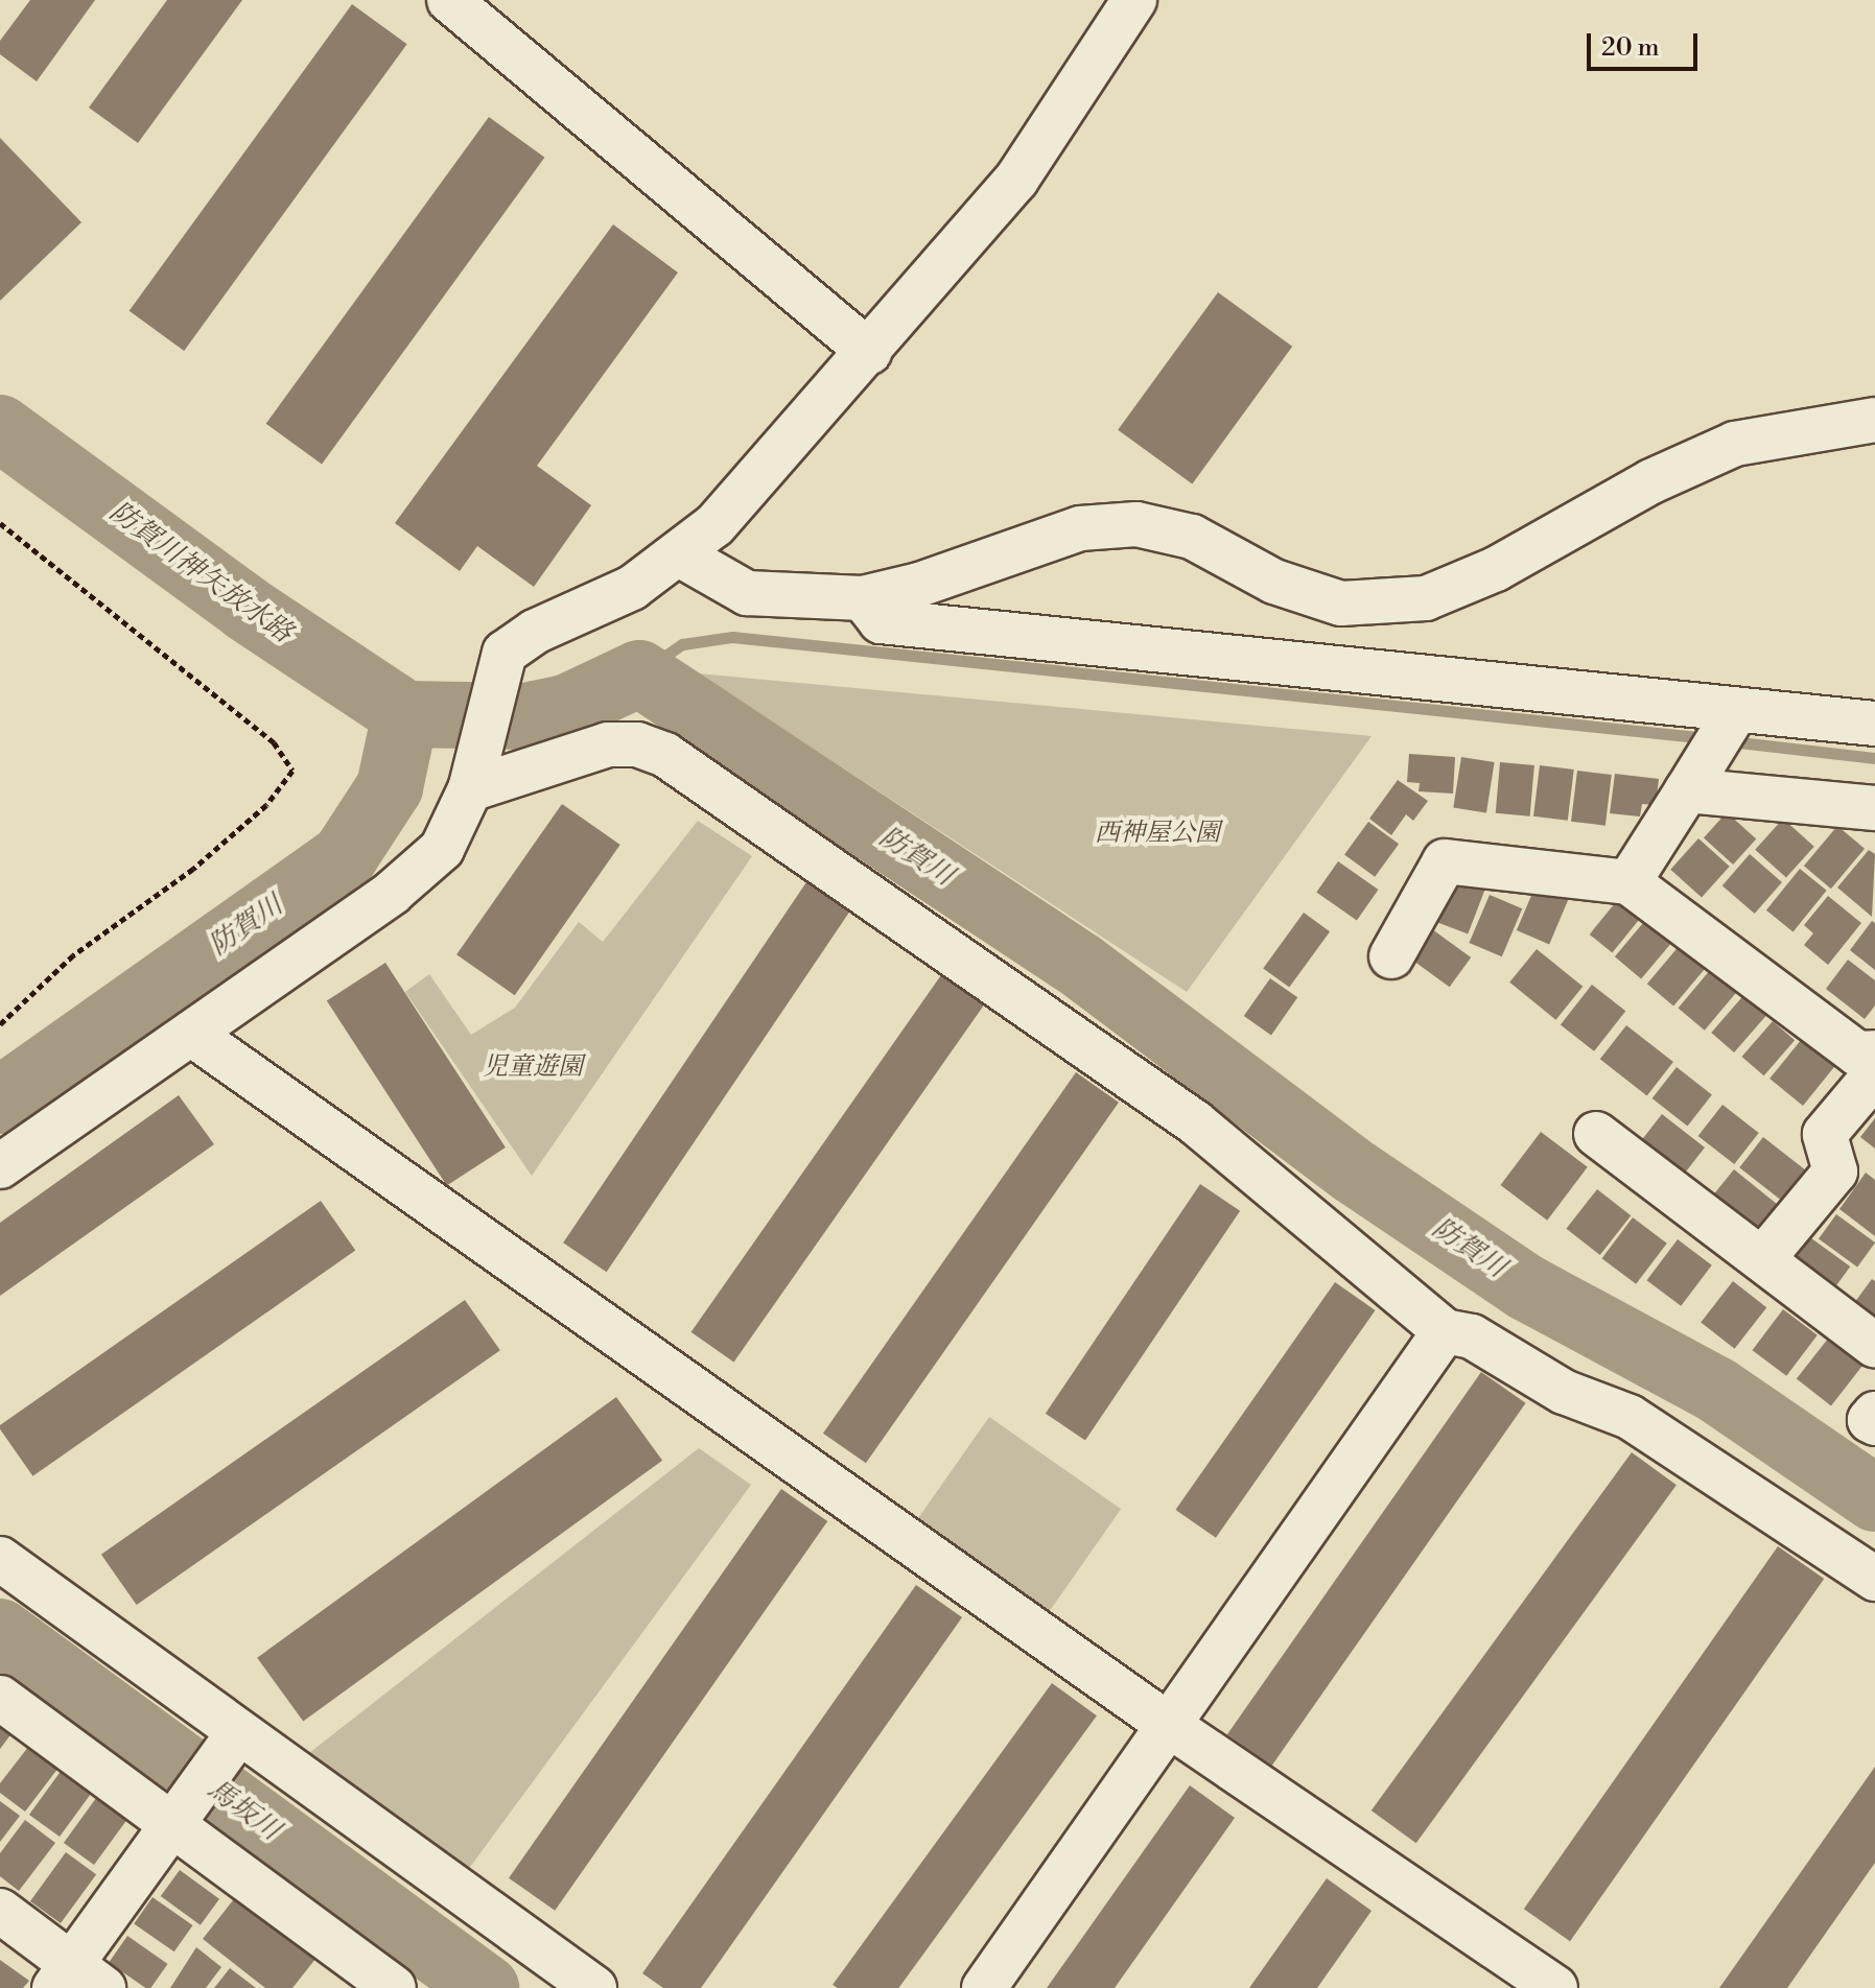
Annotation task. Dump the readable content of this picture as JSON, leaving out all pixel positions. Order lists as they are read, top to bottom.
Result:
{
  "water": ["防賀川神矢放水路", "防賀川", "馬坂川"],
  "parks": ["西神屋公園", "児童遊園"],
  "scale_bar": "20 m"
}
